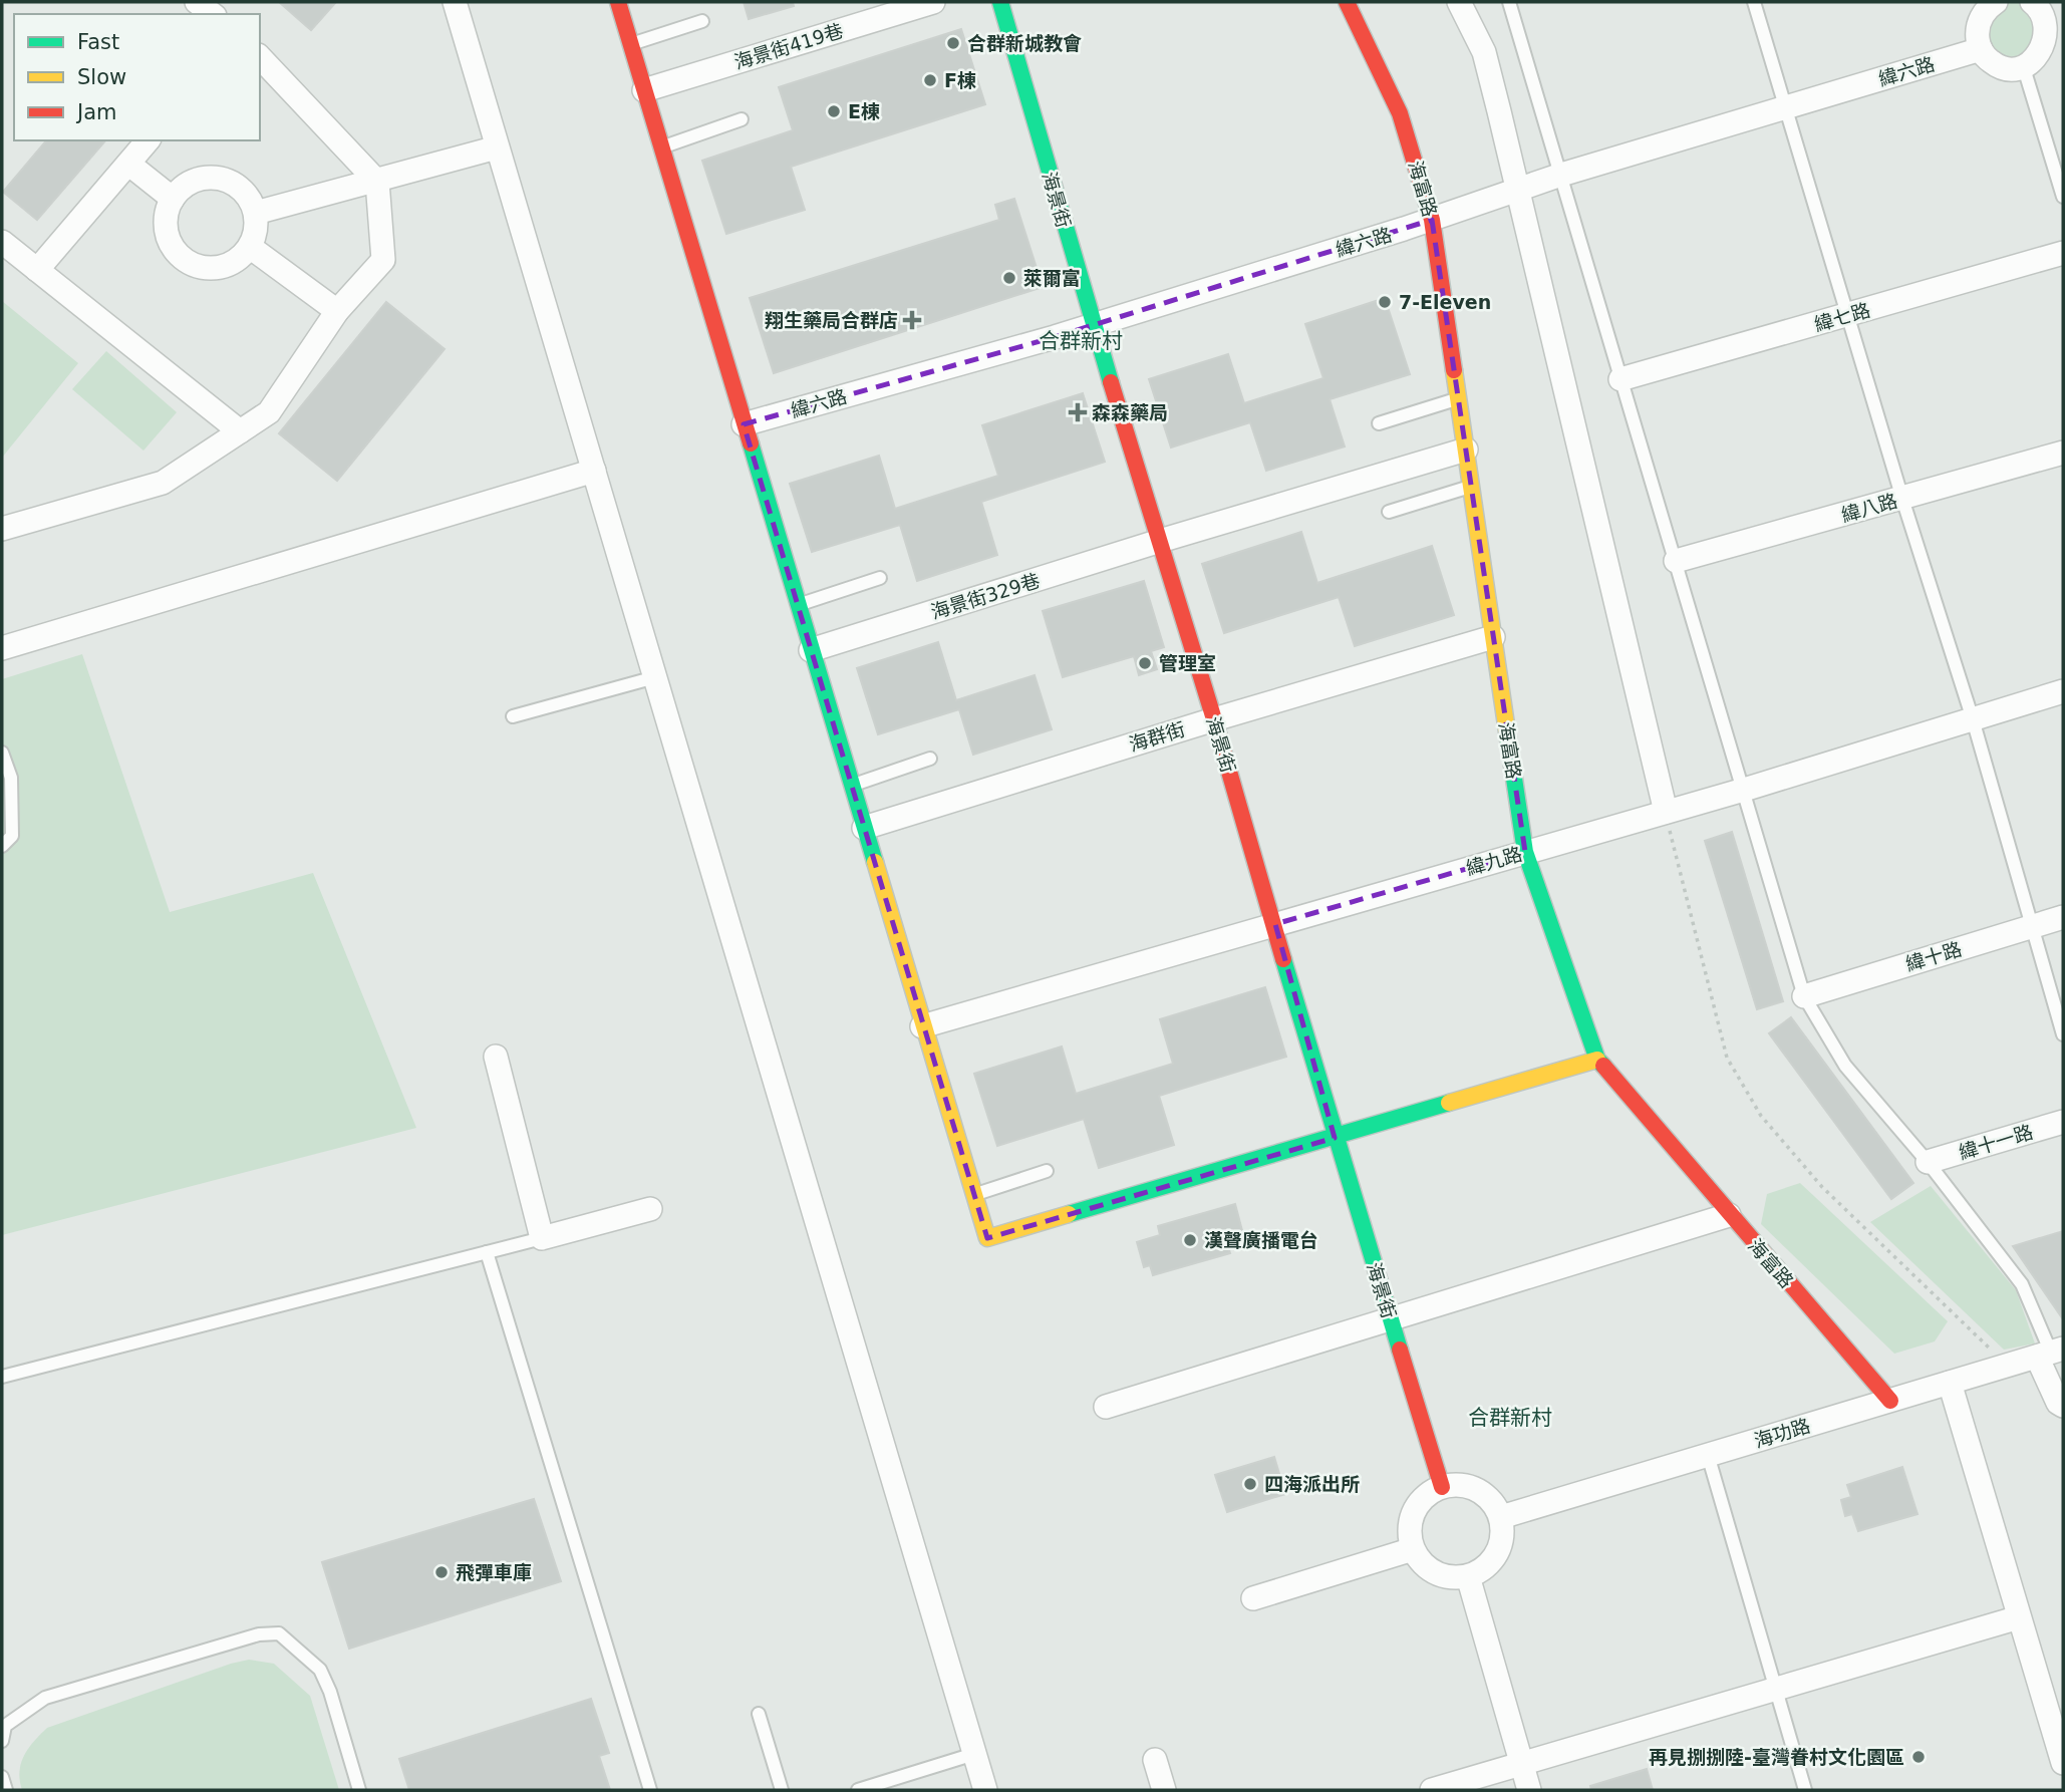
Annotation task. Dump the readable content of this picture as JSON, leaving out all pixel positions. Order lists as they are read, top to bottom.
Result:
{
  "streets": {
    "street": [
      "海景街419巷",
      "緯六路",
      "海富路",
      "海景街",
      "緯七路",
      "緯八路",
      "海景街329巷",
      "海群街",
      "緯九路",
      "緯十路",
      "緯十一路",
      "海功路"
    ]
  },
  "crossings": [
    ["緯六路", "海富路"],
    ["緯六路", "海景街"],
    ["海富路", "海景街329巷"],
    ["海富路", "海群街"],
    ["海富路", "緯九路"],
    ["海富路", "海功路"],
    ["海景街", "海景街329巷"],
    ["海景街", "海群街"],
    ["海景街", "緯九路"],
    ["海景街", "海功路"]
  ],
  "districts": ["合群新村", "合群新村"],
  "places": {
    "other": [
      "合群新城教會",
      "F棟",
      "E棟",
      "萊爾富",
      "7-Eleven",
      "管理室",
      "漢聲廣播電台",
      "四海派出所",
      "飛彈車庫",
      "再見捌捌陸-臺灣眷村文化園區"
    ],
    "health": ["翔生藥局合群店", "森森藥局"]
  },
  "legend": ["Fast", "Slow", "Jam"]
}
